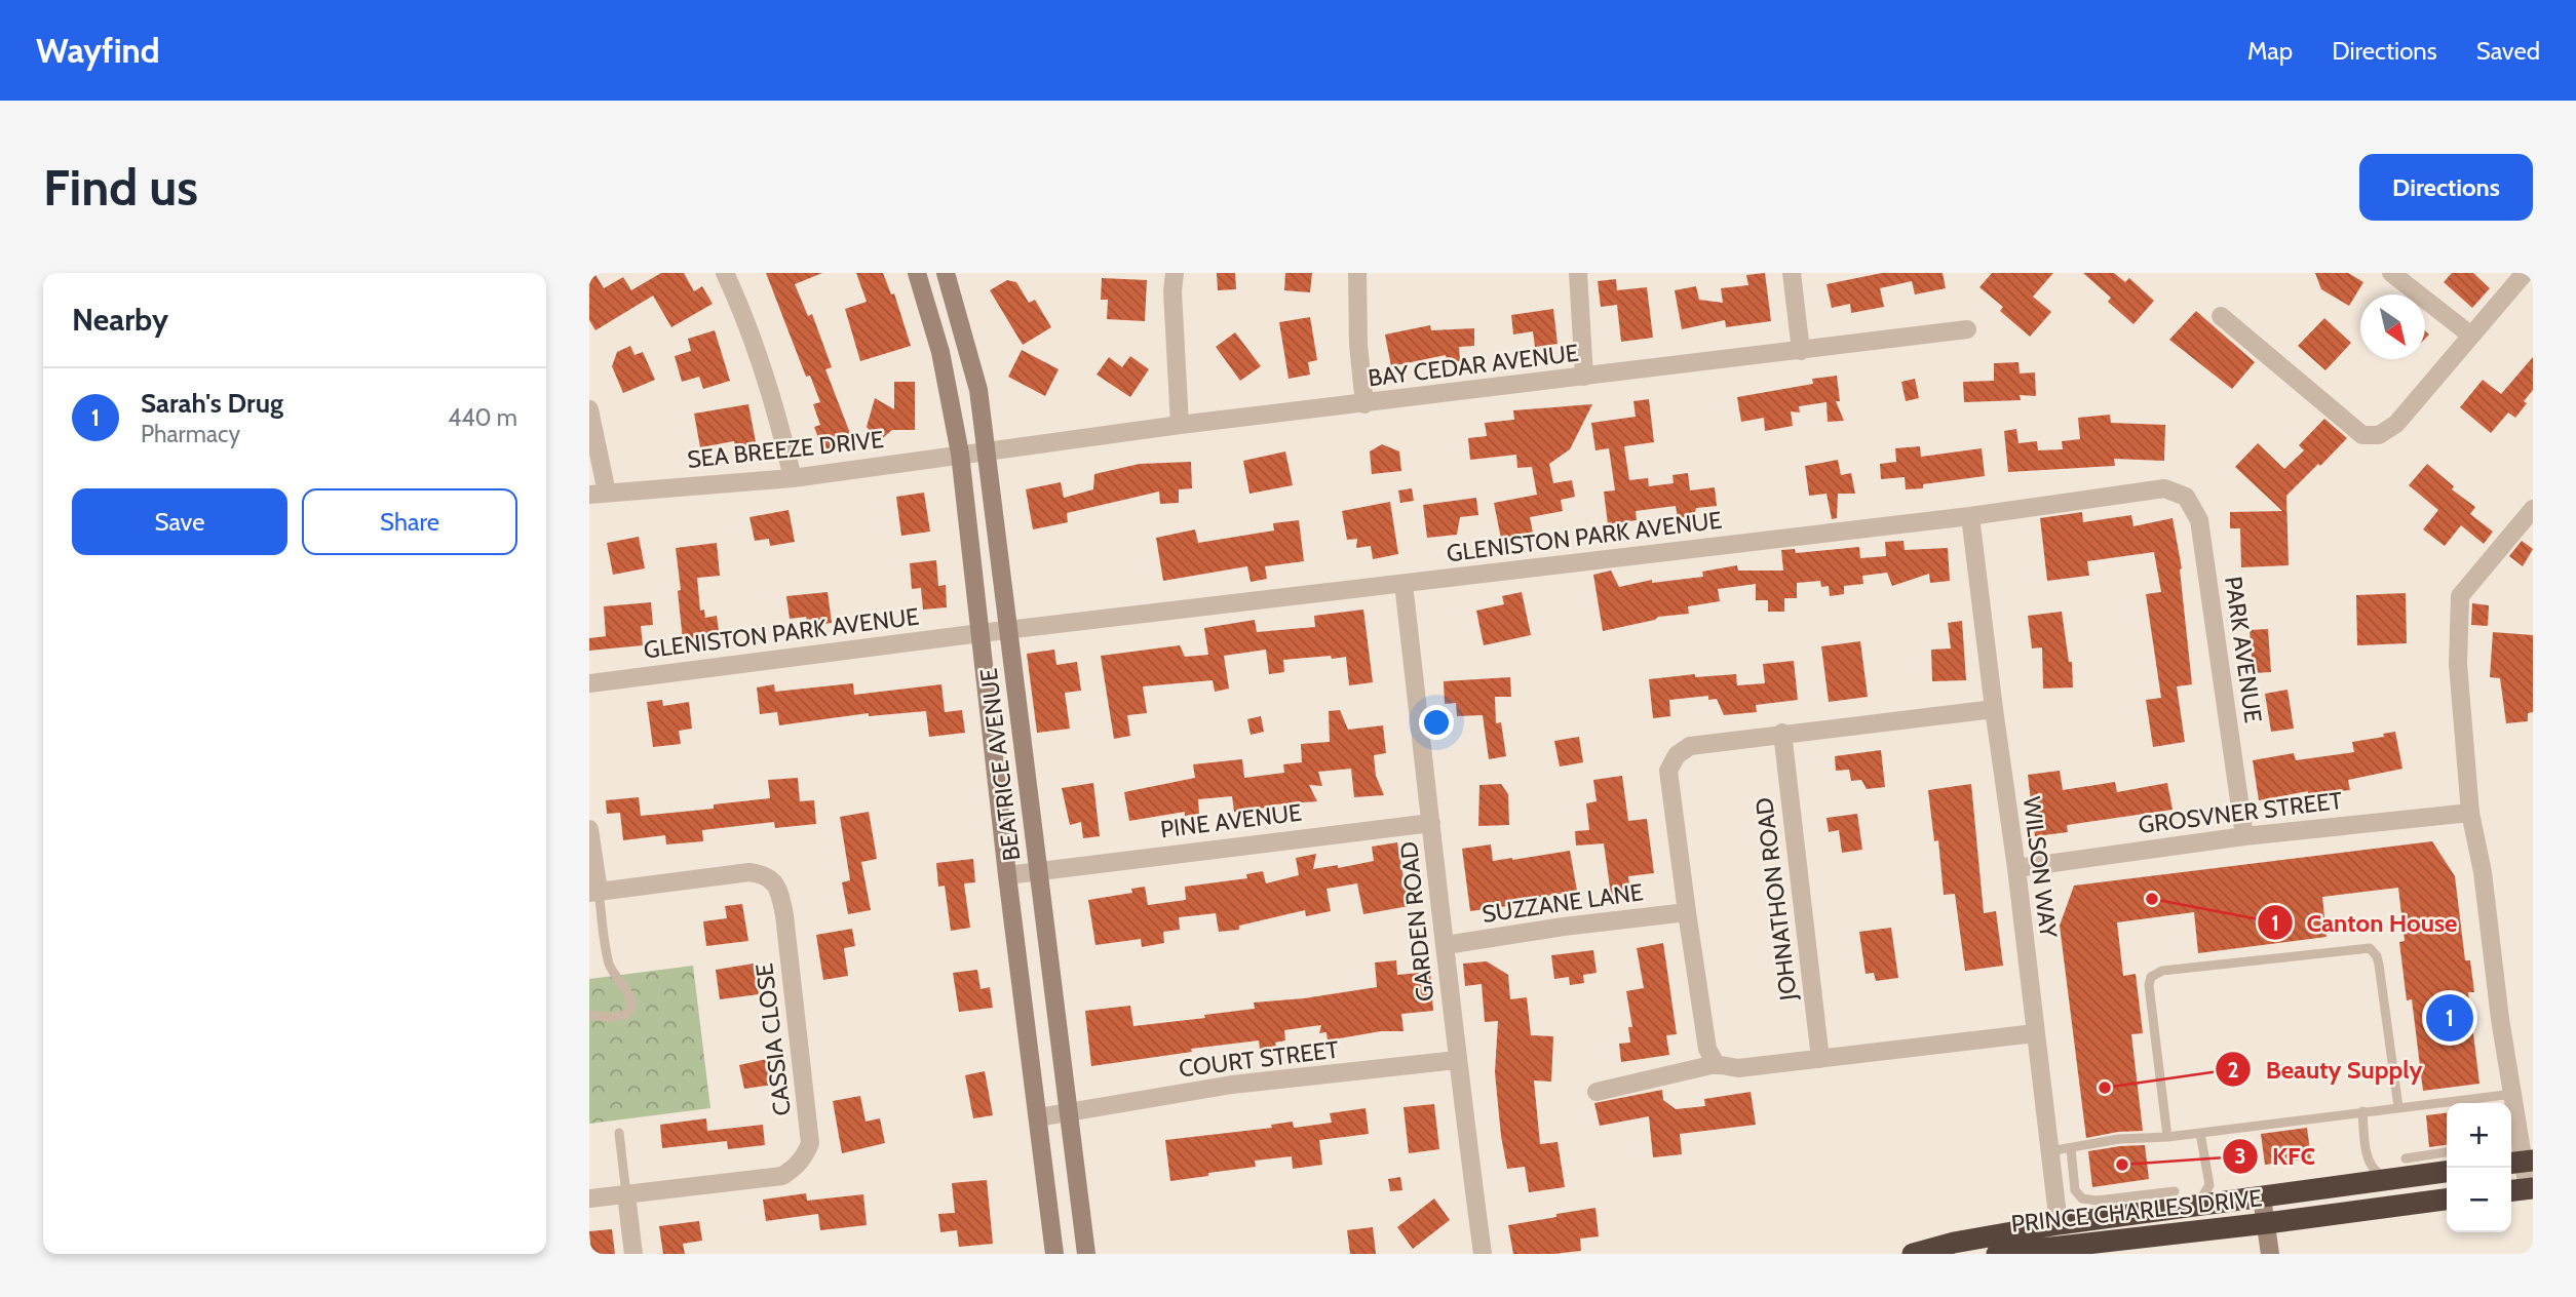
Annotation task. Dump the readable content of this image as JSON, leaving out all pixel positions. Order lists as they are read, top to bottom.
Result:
{
  "streets": {
    "highway": ["PRINCE CHARLES DRIVE"],
    "main road": ["BEATRICE AVENUE"],
    "street": [
      "BAY CEDAR AVENUE",
      "SEA BREEZE DRIVE",
      "GLENISTON PARK AVENUE",
      "PARK AVENUE",
      "GROSVNER STREET",
      "PINE AVENUE",
      "WILSON WAY",
      "JOHNATHON ROAD",
      "SUZZANE LANE",
      "GARDEN ROAD",
      "CASSIA CLOSE",
      "COURT STREET"
    ]
  },
  "crossings": [
    ["BAY CEDAR AVENUE", "SEA BREEZE DRIVE"],
    ["BAY CEDAR AVENUE", "BEATRICE AVENUE"],
    ["SEA BREEZE DRIVE", "BEATRICE AVENUE"],
    ["GLENISTON PARK AVENUE", "PARK AVENUE"],
    ["GLENISTON PARK AVENUE", "BEATRICE AVENUE"],
    ["GLENISTON PARK AVENUE", "WILSON WAY"],
    ["GLENISTON PARK AVENUE", "GARDEN ROAD"],
    ["PARK AVENUE", "GROSVNER STREET"],
    ["BEATRICE AVENUE", "PINE AVENUE"],
    ["BEATRICE AVENUE", "COURT STREET"],
    ["GROSVNER STREET", "WILSON WAY"],
    ["PINE AVENUE", "GARDEN ROAD"],
    ["WILSON WAY", "PRINCE CHARLES DRIVE"],
    ["SUZZANE LANE", "GARDEN ROAD"],
    ["GARDEN ROAD", "COURT STREET"]
  ],
  "places": ["Canton House", "Beauty Supply", "KFC"],
  "north": "bottom right",
  "page": {
    "header": "Wayfind",
    "nav": ["Map", "Directions", "Saved"],
    "buttons": [
      "Directions",
      ["Save", "Share"]
    ],
    "title": "Find us",
    "heading": "Nearby",
    "list": [
      {
        "mark": "1",
        "name": "Sarah's Drug",
        "note": "Pharmacy",
        "value": "440 m"
      }
    ],
    "pins": "1",
    "map_buttons": ["+", "−"]
  }
}
